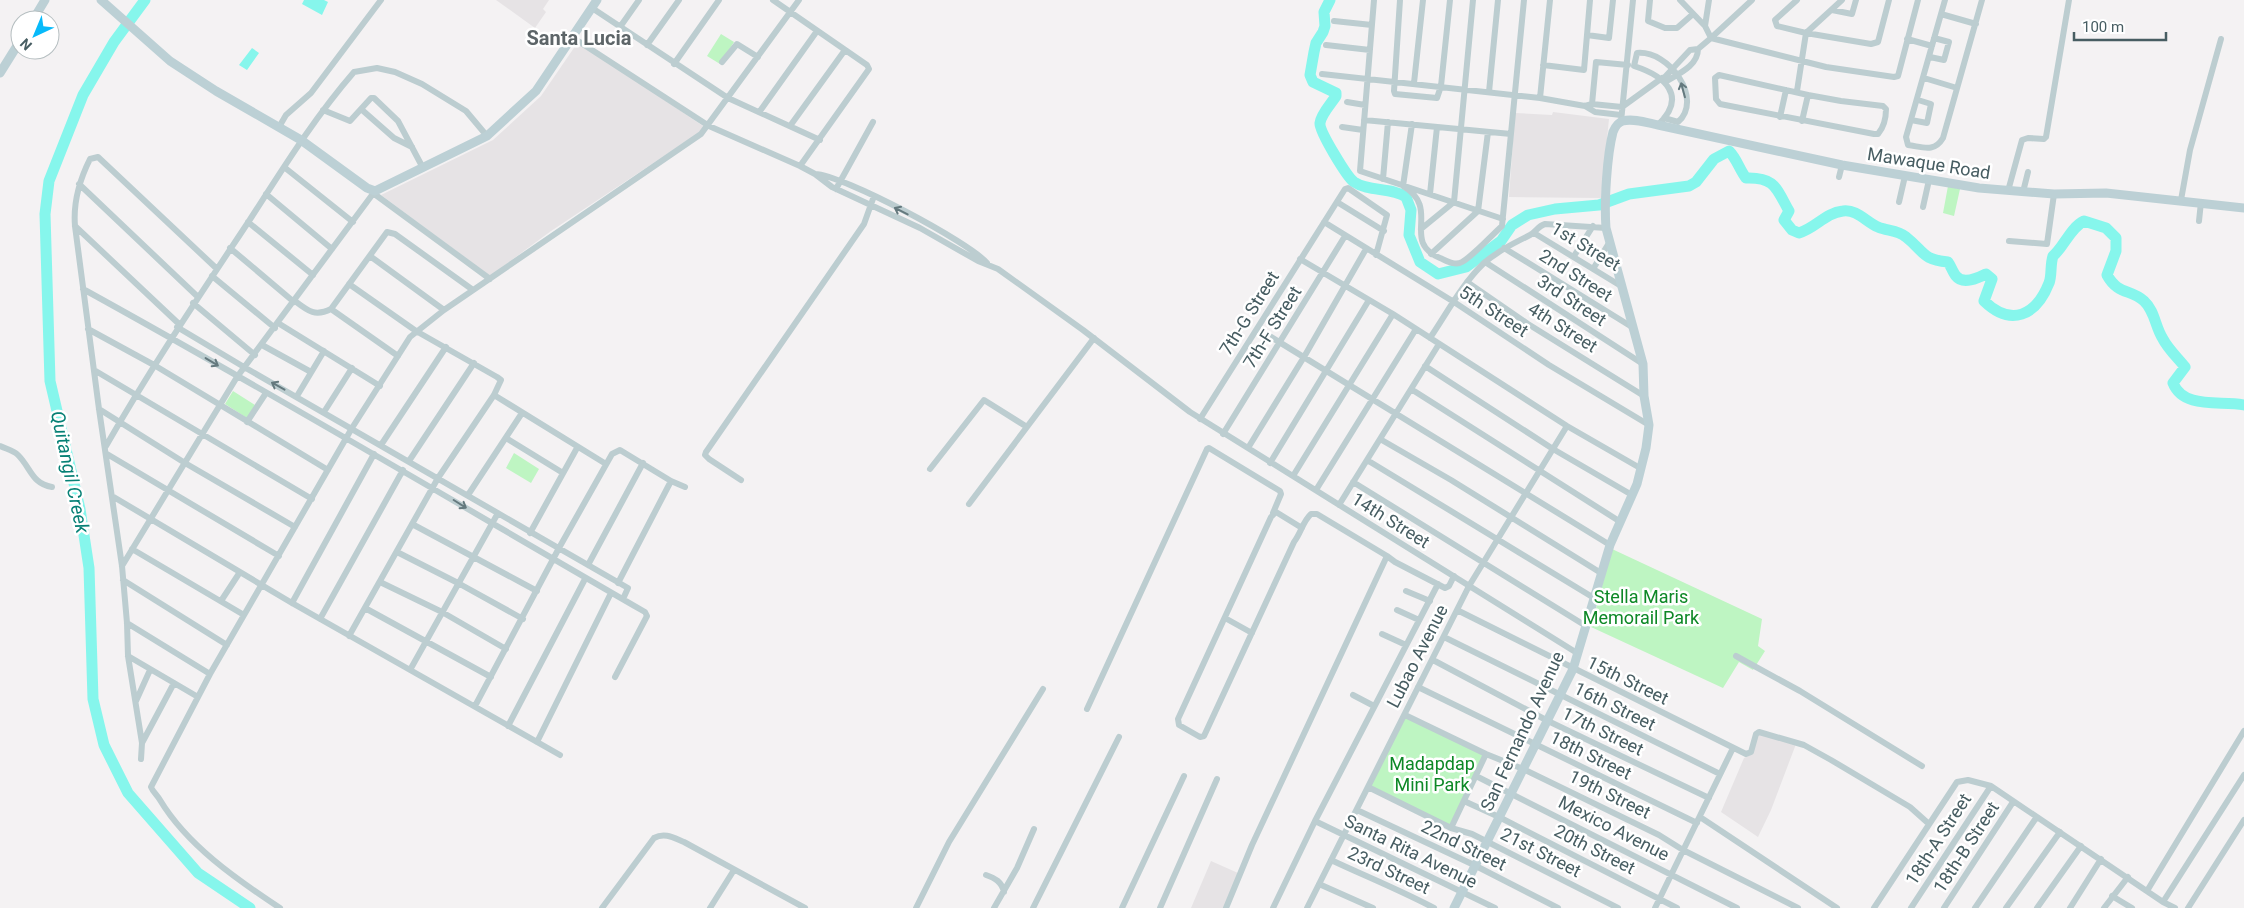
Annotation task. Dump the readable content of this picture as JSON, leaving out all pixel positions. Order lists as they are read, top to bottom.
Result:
{
  "streets": {
    "main road": ["Mawaque Road", "San Fernando Avenue"],
    "street": [
      "1st Street",
      "2nd Street",
      "3rd Street",
      "5th Street",
      "7th-G Street",
      "7th-F Street",
      "4th Street",
      "14th Street",
      "Lubao Avenue",
      "15th Street",
      "16th Street",
      "17th Street",
      "18th Street",
      "19th Street",
      "Mexico Avenue",
      "18th-A Street",
      "22nd Street",
      "18th-B Street",
      "20th Street",
      "Santa Rita Avenue",
      "21st Street",
      "23rd Street"
    ]
  },
  "crossings": [
    ["Mawaque Road", "San Fernando Avenue"],
    ["1st Street", "San Fernando Avenue"],
    ["2nd Street", "San Fernando Avenue"],
    ["3rd Street", "San Fernando Avenue"],
    ["5th Street", "7th-G Street"],
    ["5th Street", "7th-F Street"],
    ["5th Street", "San Fernando Avenue"],
    ["7th-G Street", "14th Street"],
    ["7th-F Street", "14th Street"],
    ["4th Street", "San Fernando Avenue"],
    ["14th Street", "Lubao Avenue"],
    ["14th Street", "San Fernando Avenue"],
    ["Lubao Avenue", "15th Street"],
    ["Lubao Avenue", "16th Street"],
    ["Lubao Avenue", "17th Street"],
    ["Lubao Avenue", "18th Street"],
    ["Lubao Avenue", "19th Street"],
    ["Lubao Avenue", "22nd Street"],
    ["Lubao Avenue", "Santa Rita Avenue"],
    ["Lubao Avenue", "21st Street"],
    ["Lubao Avenue", "23rd Street"],
    ["15th Street", "San Fernando Avenue"],
    ["16th Street", "San Fernando Avenue"],
    ["San Fernando Avenue", "17th Street"],
    ["San Fernando Avenue", "18th Street"],
    ["San Fernando Avenue", "19th Street"],
    ["San Fernando Avenue", "Mexico Avenue"],
    ["San Fernando Avenue", "22nd Street"],
    ["San Fernando Avenue", "20th Street"],
    ["San Fernando Avenue", "Santa Rita Avenue"],
    ["San Fernando Avenue", "21st Street"]
  ],
  "districts": ["Santa Lucia"],
  "water": ["Quitangil Creek"],
  "parks": ["Stella Maris Memorail Park", "Madapdap Mini Park"],
  "scale_bar": "100 m",
  "north": "bottom left"
}
